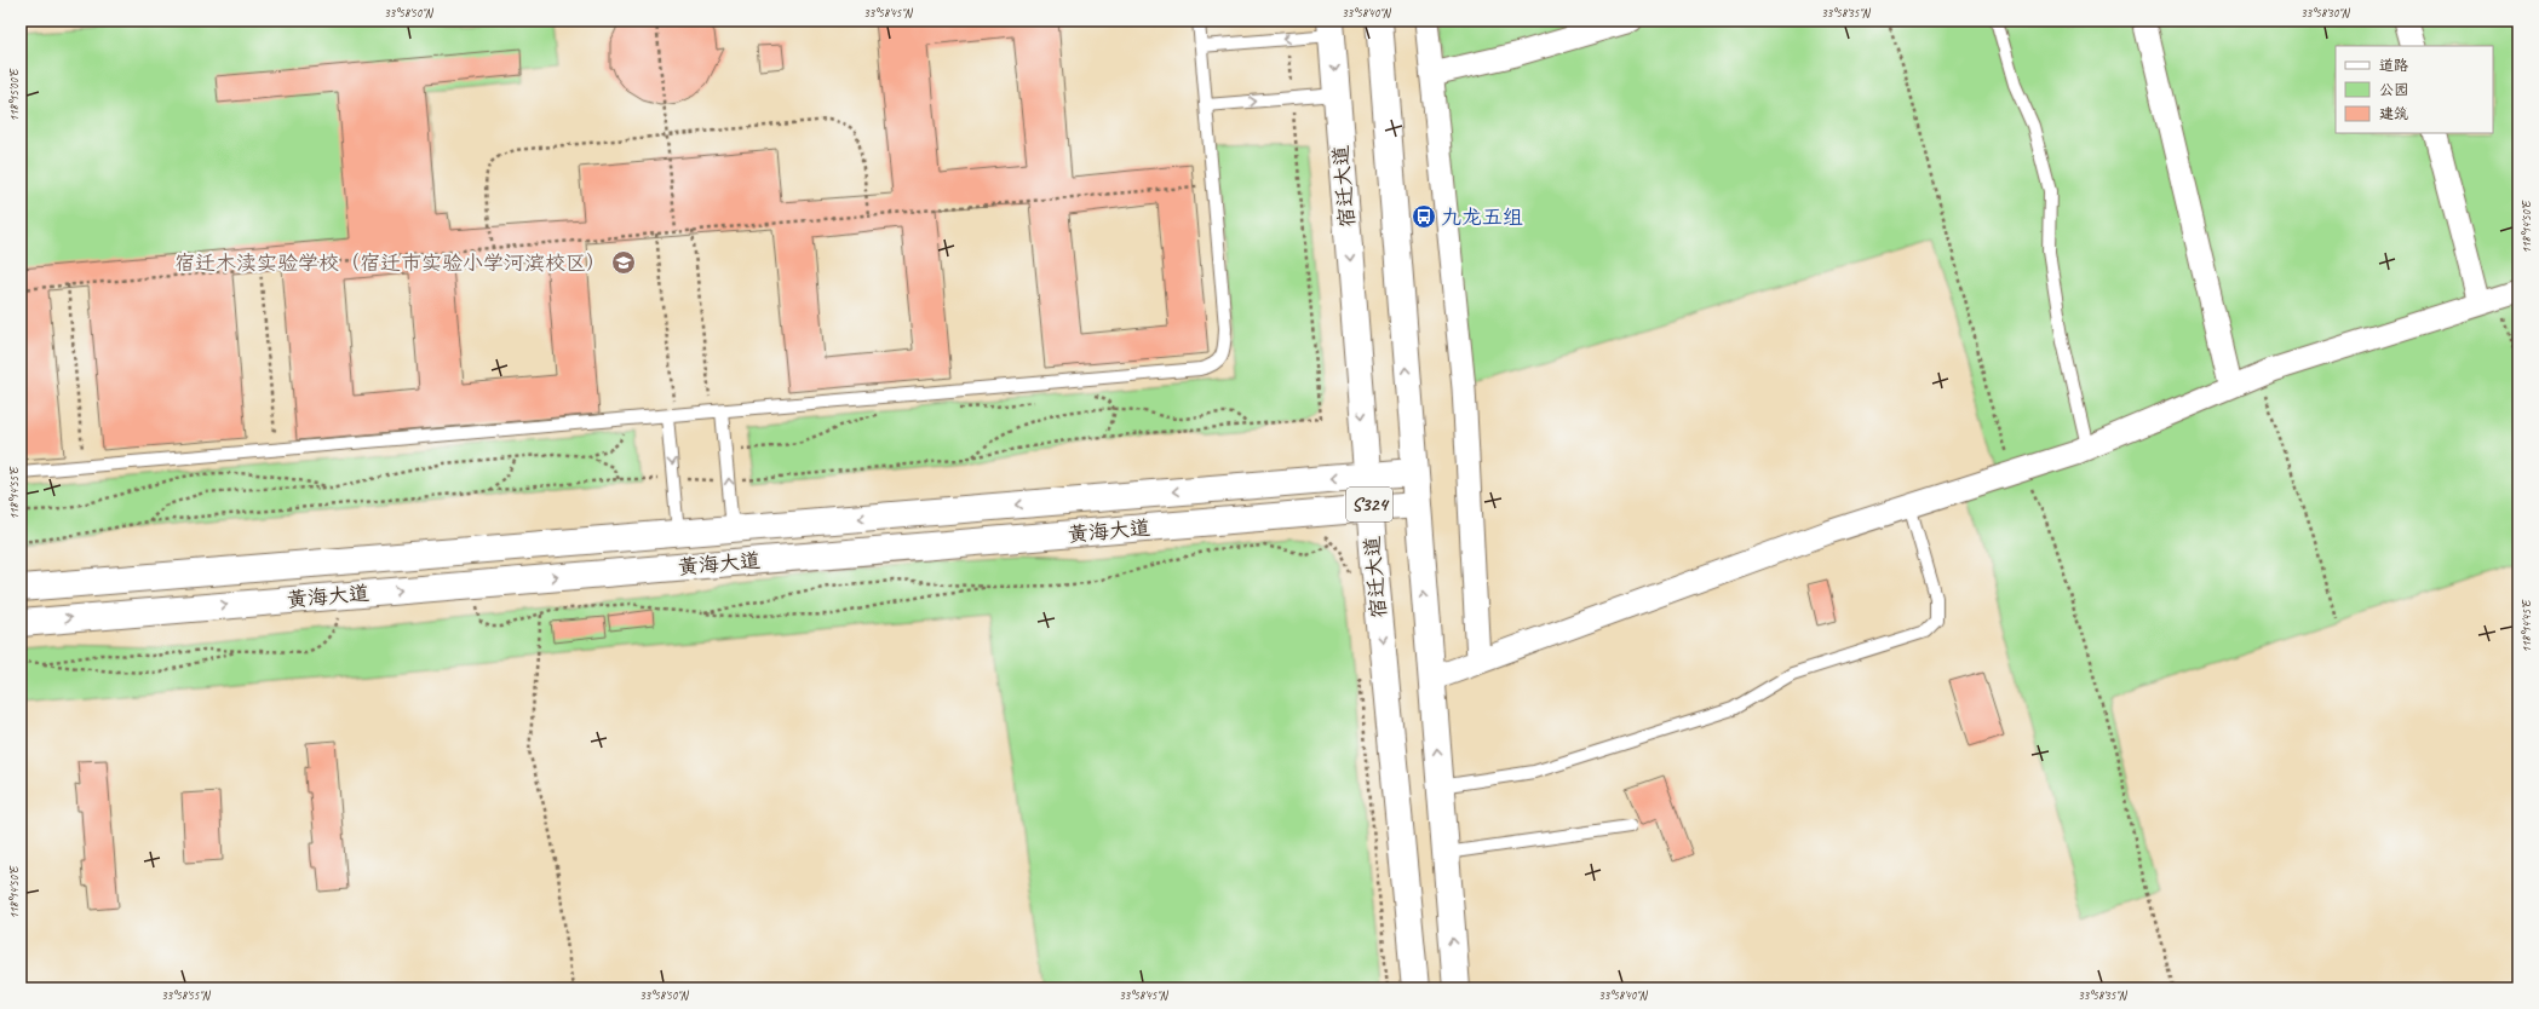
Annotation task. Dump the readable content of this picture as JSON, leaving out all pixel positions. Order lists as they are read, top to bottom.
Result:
{
  "streets": {
    "main road": ["宿迁大道", "S324", "黄海大道"]
  },
  "crossings": [
    ["宿迁大道", "黄海大道"],
    ["S324", "黄海大道"]
  ],
  "places": {
    "bus stop": ["九龙五组"],
    "school or university": ["宿迁木渎实验学校（宿迁市实验小学河滨校区）"]
  },
  "legend": ["道路", "公园", "建筑"],
  "coordinates": [
    "33°58'50\"N",
    "33°58'45\"N",
    "33°58'40\"N",
    "33°58'35\"N",
    "33°58'30\"N",
    "118°15'00\"E",
    "118°14'50\"E",
    "118°14'55\"E",
    "118°14'45\"E",
    "33°58'55\"N"
  ]
}
